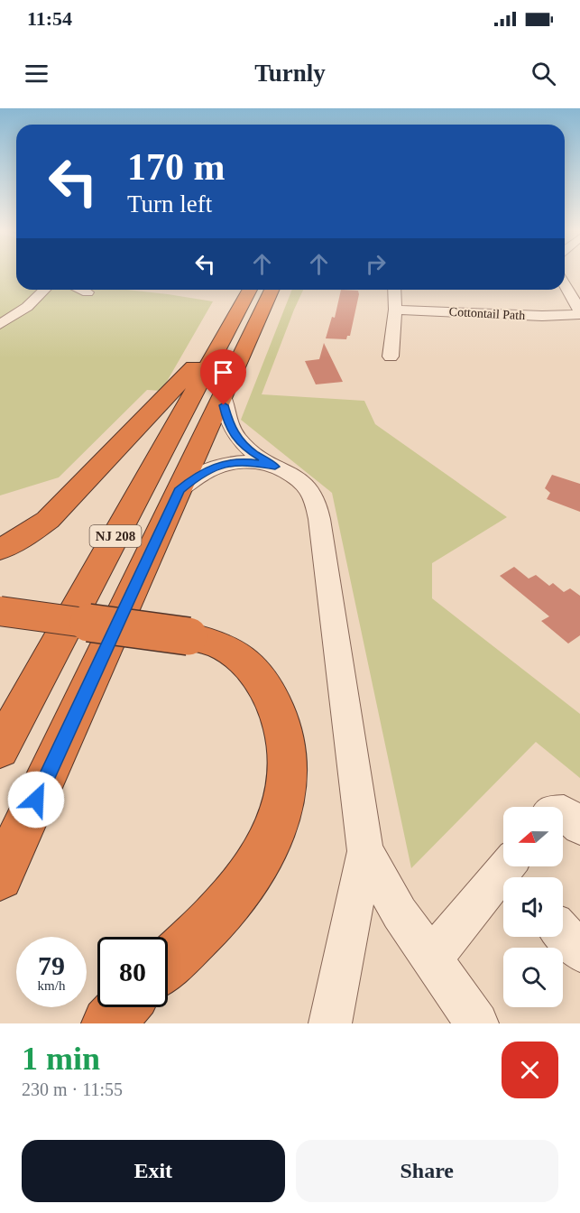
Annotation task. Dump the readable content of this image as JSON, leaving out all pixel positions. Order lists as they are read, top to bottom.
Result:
{
  "streets": {
    "highway": ["NJ 208"],
    "street": ["Cottontail Path"]
  },
  "north": "left",
  "page": {
    "status": "11:54",
    "header": "Turnly",
    "turn": ["170 m", "Turn left"],
    "speed": "79 km/h",
    "limit": "80",
    "heading": ["1 min", "230 m · 11:55"],
    "buttons": ["Exit", "Share"]
  }
}
